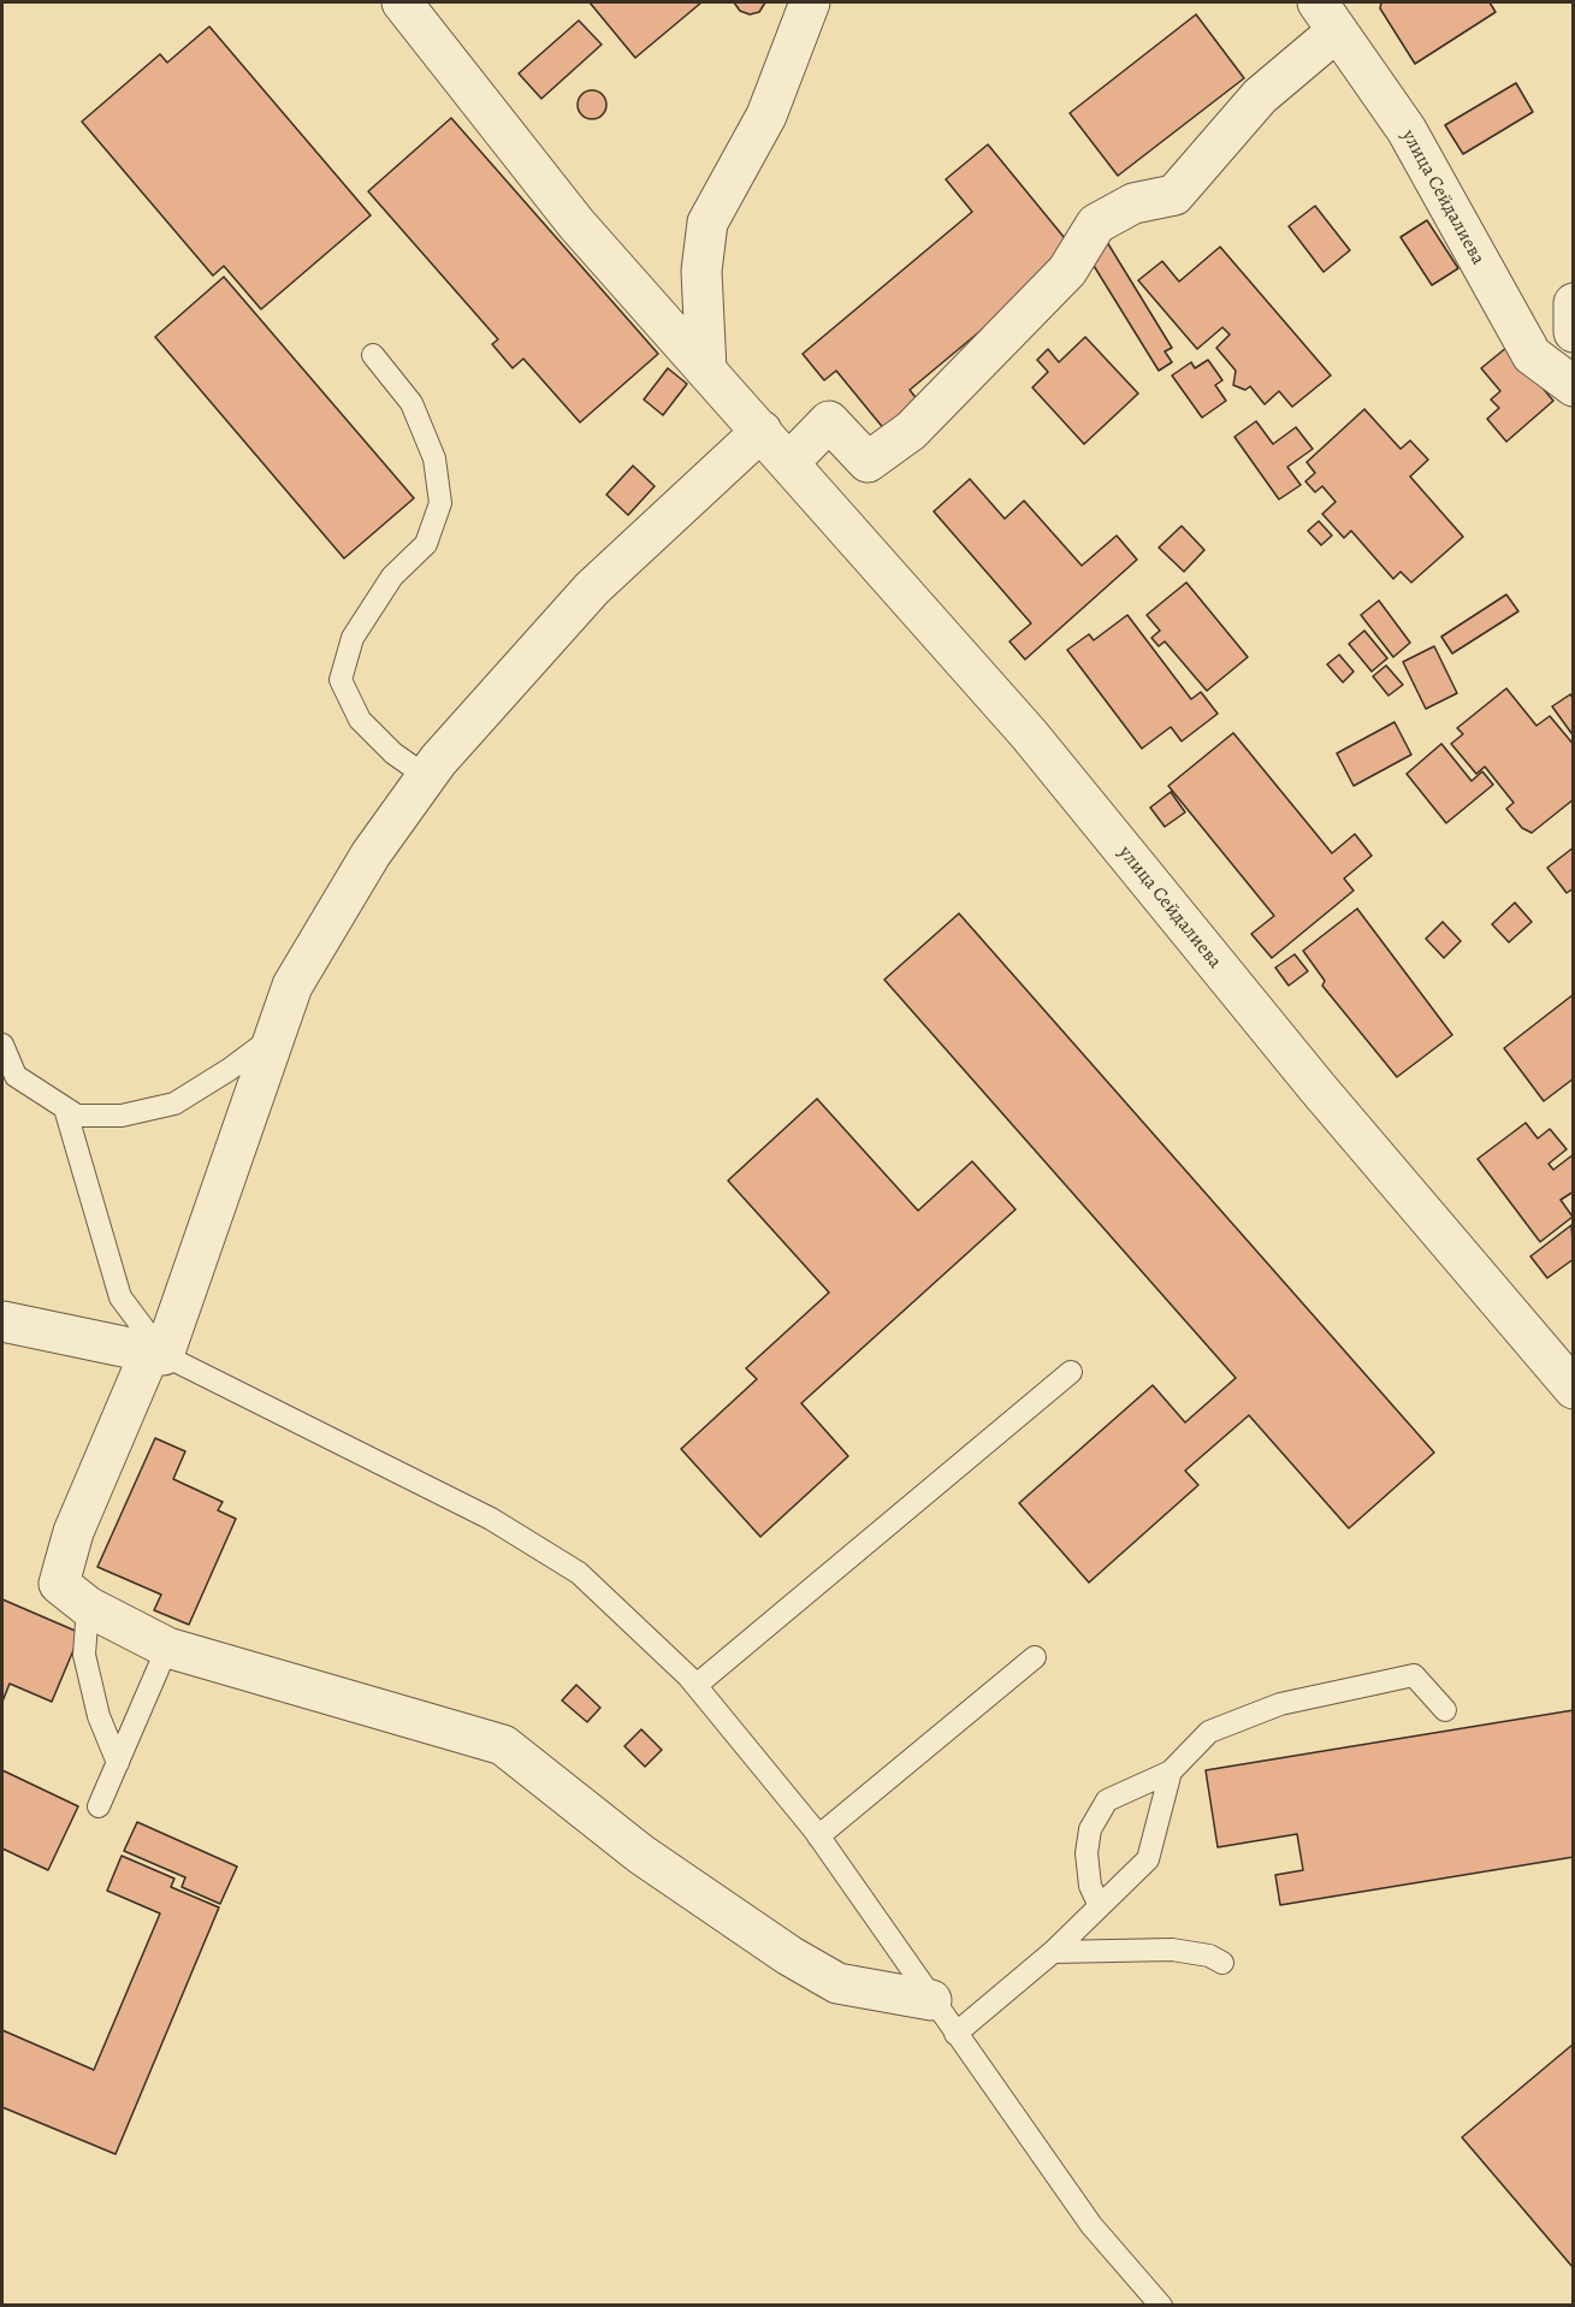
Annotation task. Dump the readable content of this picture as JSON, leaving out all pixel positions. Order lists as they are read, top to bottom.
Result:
{
  "streets": {
    "street": ["улица Сейдалиева"]
  }
}
